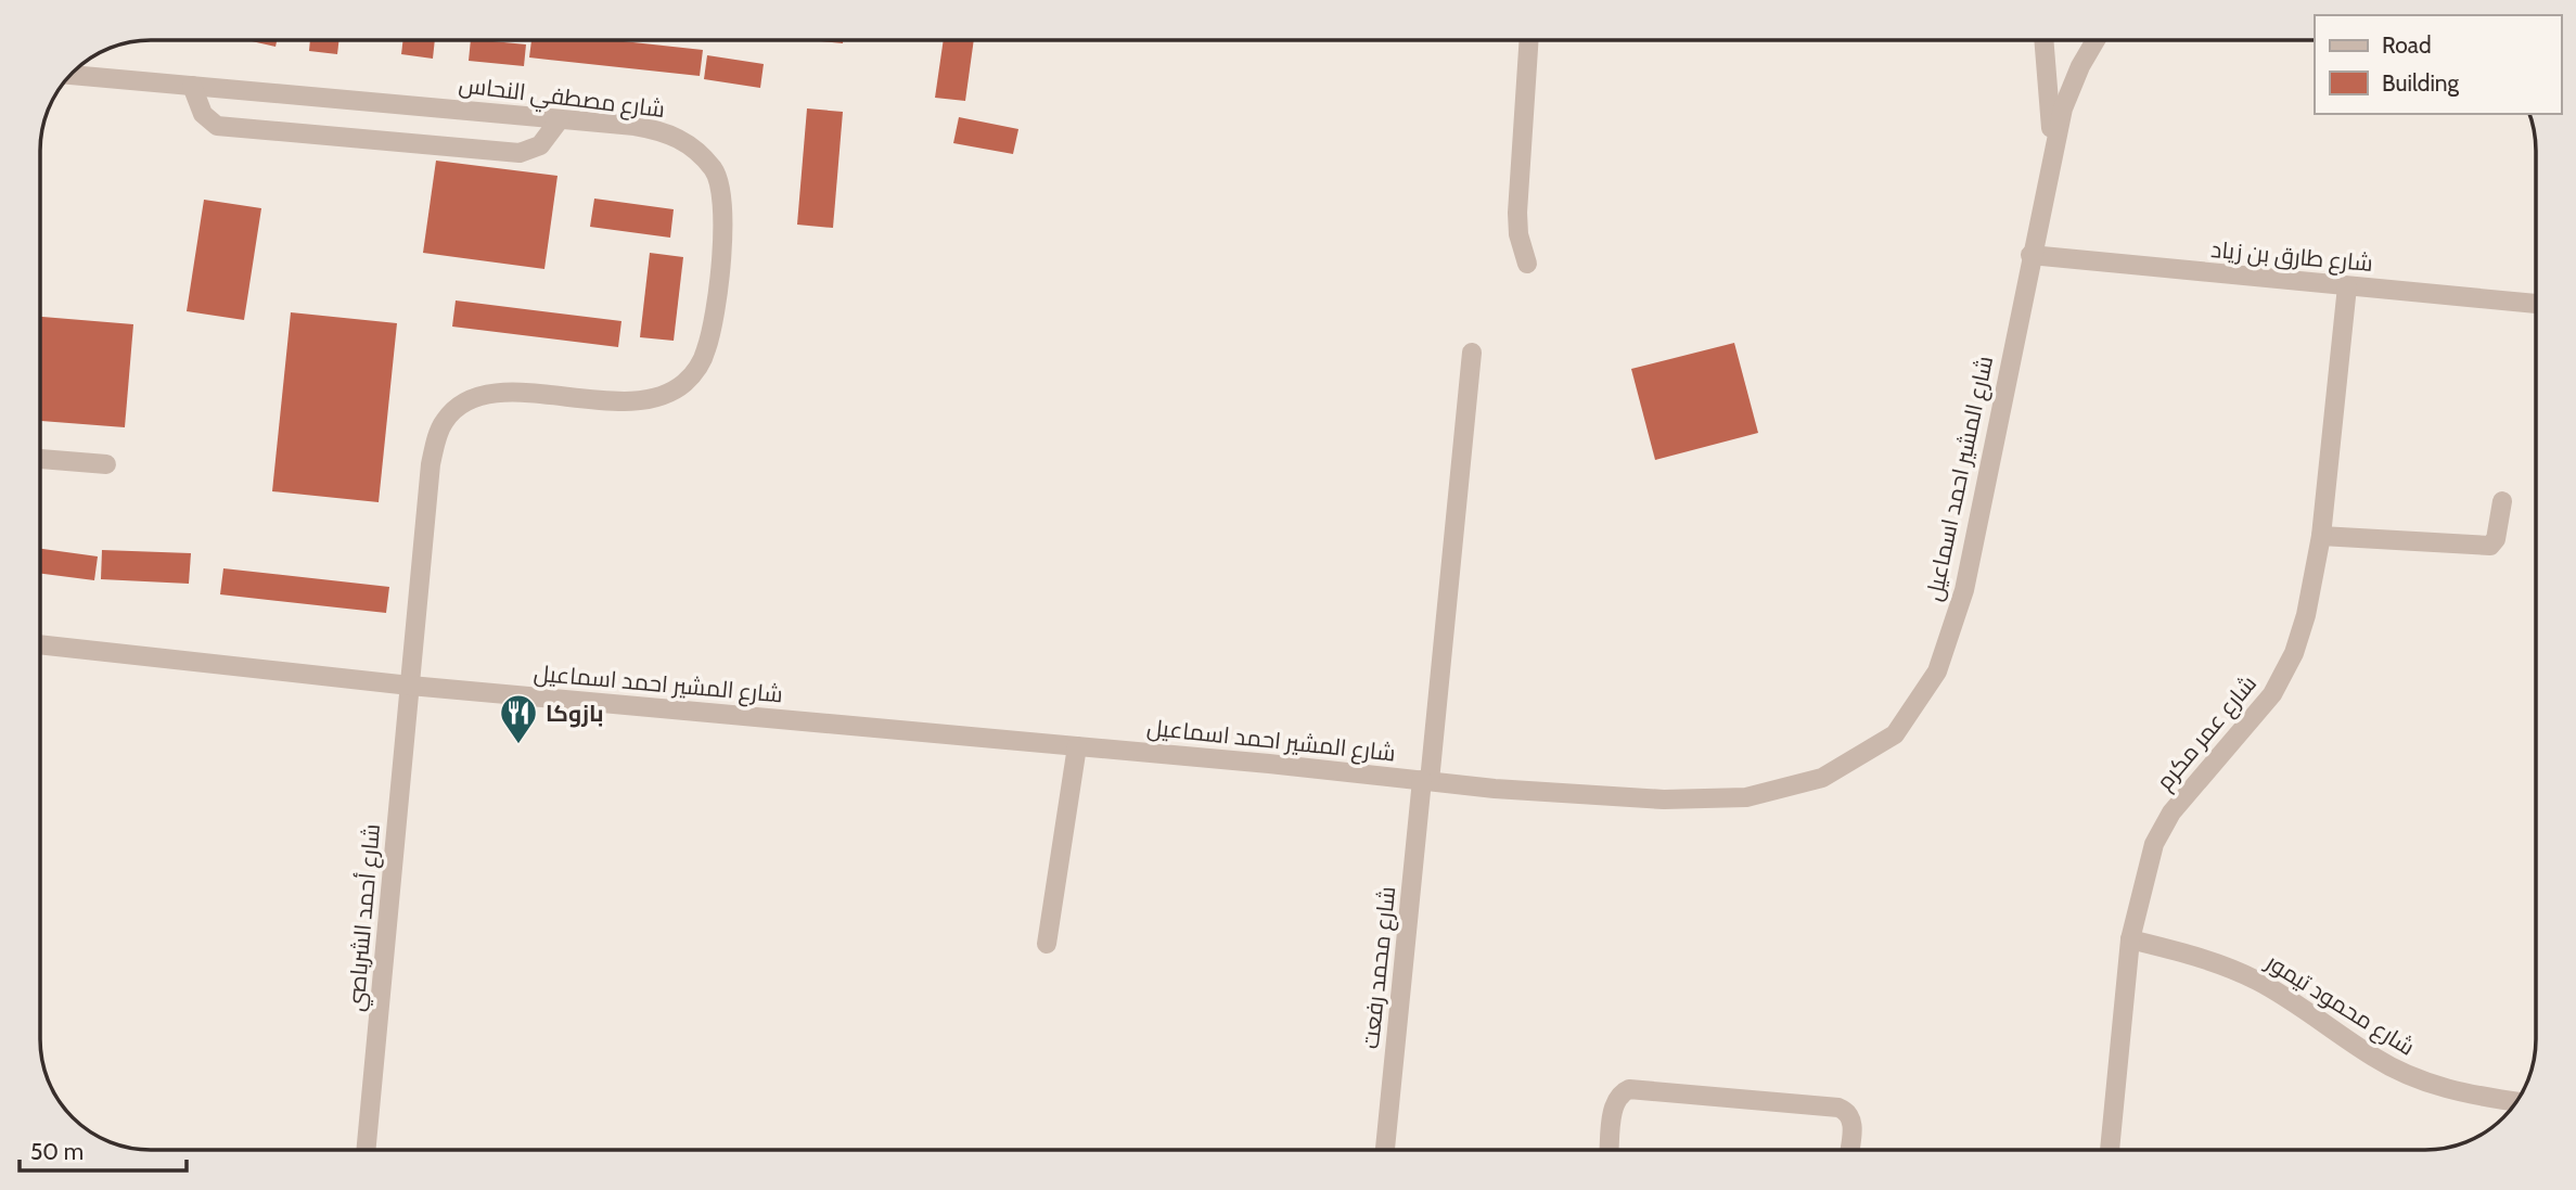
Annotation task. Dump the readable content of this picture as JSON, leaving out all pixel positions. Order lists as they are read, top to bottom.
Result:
{
  "streets": {
    "street": [
      "شارع مصطفي النحاس",
      "شارع طارق بن زياد",
      "شارع المشير احمد اسماعيل",
      "شارع عمر مكرم",
      "شارع أحمد الشرباصي",
      "شارع محمد رفعت",
      "شارع محمود تيمور"
    ]
  },
  "crossings": [
    ["شارع مصطفي النحاس", "شارع المشير احمد اسماعيل"],
    ["شارع مصطفي النحاس", "شارع أحمد الشرباصي"],
    ["شارع طارق بن زياد", "شارع المشير احمد اسماعيل"],
    ["شارع طارق بن زياد", "شارع عمر مكرم"],
    ["شارع المشير احمد اسماعيل", "شارع أحمد الشرباصي"],
    ["شارع المشير احمد اسماعيل", "شارع محمد رفعت"],
    ["شارع عمر مكرم", "شارع محمود تيمور"]
  ],
  "places": {
    "restaurant": ["بازوكا"]
  },
  "legend": ["Road", "Building"],
  "scale_bar": "50 m"
}
